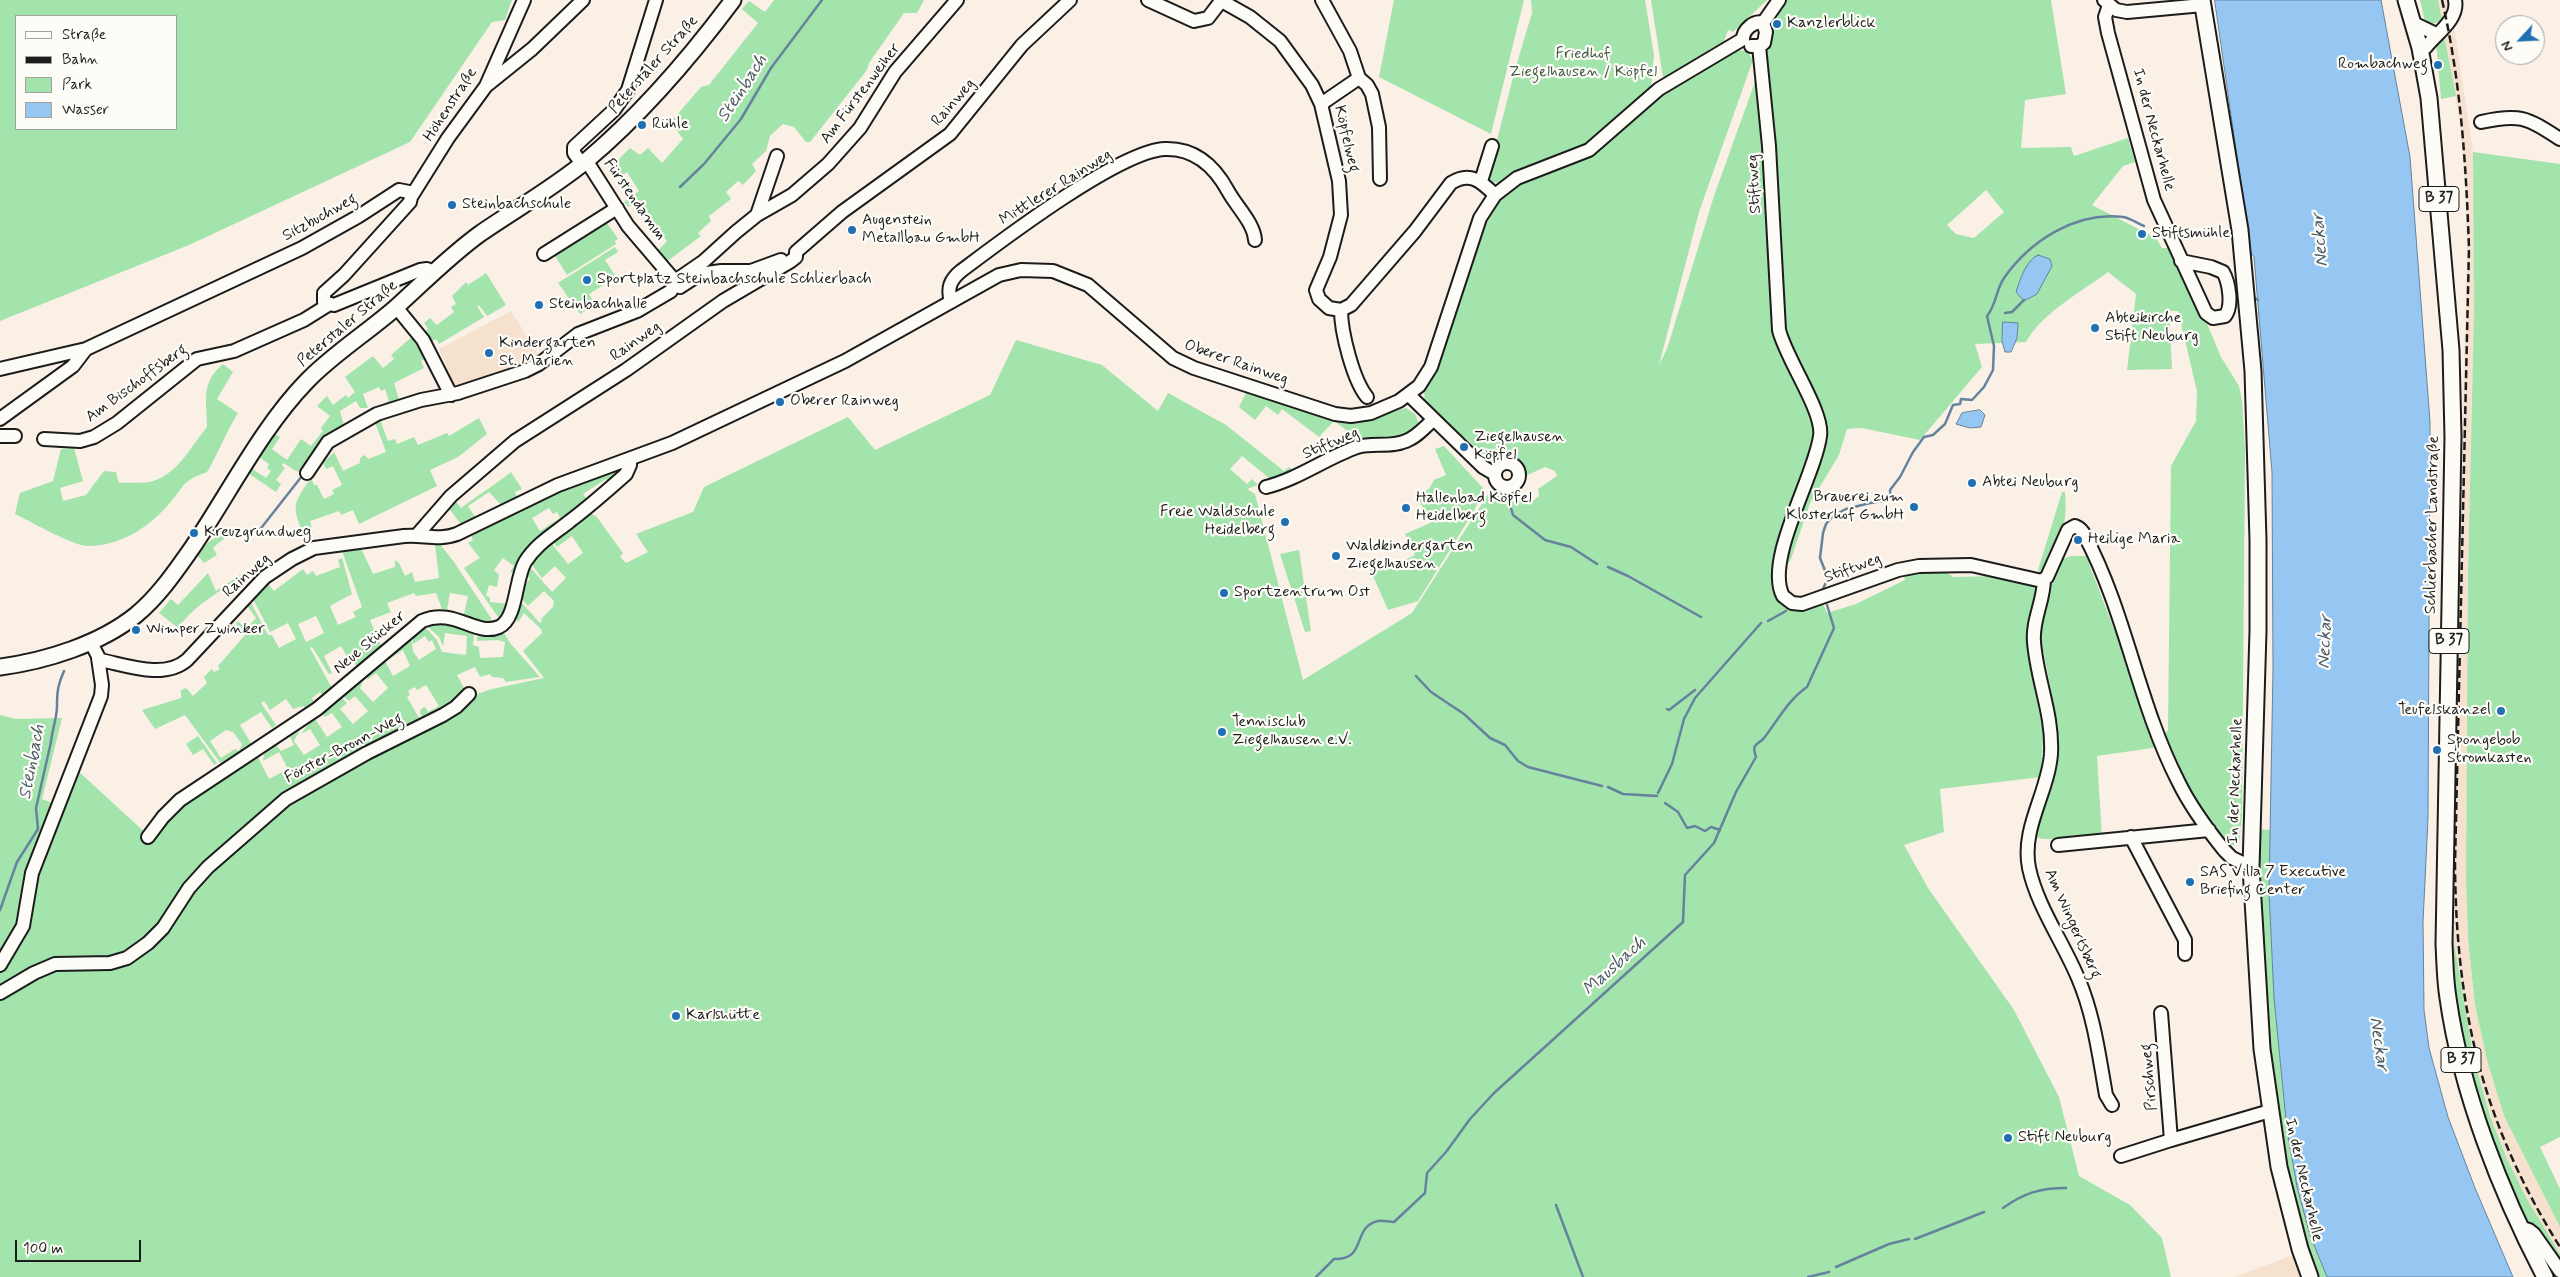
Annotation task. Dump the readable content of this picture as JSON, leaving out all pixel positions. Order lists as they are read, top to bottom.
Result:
{
  "streets": {
    "main road": [
      "Peterstaler Straße",
      "In der Neckarhelle",
      "B 37",
      "Schlierbacher Landstraße"
    ],
    "street": [
      "Am Fürstenweiher",
      "Rainweg",
      "Höhenstraße",
      "Köpfelweg",
      "Stiftweg",
      "Mittlerer Rainweg",
      "Fürstendamm",
      "Sitzbuchweg",
      "Oberer Rainweg",
      "Am Bischoffsberg",
      "Neue Stücker",
      "Förster-Bronn-Weg",
      "Am Wingertsberg",
      "Pirschweg"
    ]
  },
  "crossings": [
    ["Peterstaler Straße", "Fürstendamm"],
    ["Am Fürstenweiher", "Fürstendamm"],
    ["Rainweg", "Oberer Rainweg"],
    ["Höhenstraße", "Sitzbuchweg"],
    ["Stiftweg", "Am Wingertsberg"],
    ["Mittlerer Rainweg", "Oberer Rainweg"],
    ["Oberer Rainweg", "Neue Stücker"]
  ],
  "water": ["Steinbach", "Neckar", "Mausbach"],
  "parks": ["Friedhof Ziegelhausen / Köpfel"],
  "places": [
    "Kanzlerblick",
    "Rombachweg",
    "Rühle",
    "Steinbachschule",
    "Augenstein Metallbau GmbH",
    "Stiftsmühle",
    "Sportplatz Steinbachschule Schlierbach",
    "Steinbachhalle",
    "Abteikirche Stift Neuburg",
    "Kindergarten St. Marien",
    "Oberer Rainweg",
    "Ziegelhausen Köpfel",
    "Abtei Neuburg",
    "Brauerei zum Klosterhof GmbH",
    "Hallenbad Köpfel Heidelberg",
    "Freie Waldschule Heidelberg",
    "Kreuzgrundweg",
    "Heilige Maria",
    "Waldkindergarten Ziegelhausen",
    "Sportzentrum Ost",
    "Wimper Zwinker",
    "Teufelskanzel",
    "Tennisclub Ziegelhausen e.V.",
    "Spongebob Stromkasten",
    "SAS Villa 7 Executive Briefing Center",
    "Karlshütte",
    "Stift Neuburg"
  ],
  "legend": [
    "Straße",
    "Bahn",
    "Park",
    "Wasser"
  ],
  "scale_bar": "100 m",
  "north": "bottom left"
}
